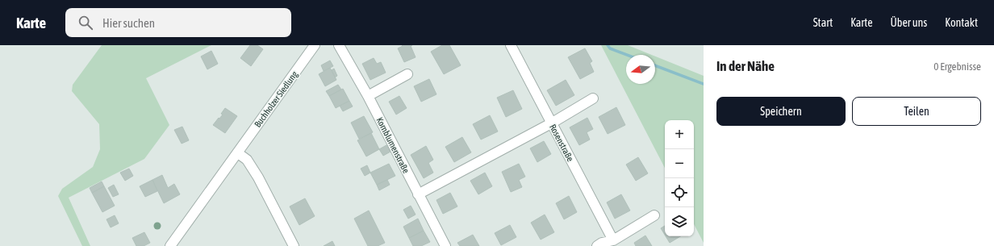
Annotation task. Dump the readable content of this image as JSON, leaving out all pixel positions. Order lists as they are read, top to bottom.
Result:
{
  "streets": {
    "street": ["Buchholzer Siedlung", "Rosenstraße", "Kornblumenstraße"]
  },
  "north": "left",
  "page": {
    "header": "Karte",
    "search": "Hier suchen",
    "nav": [
      "Start",
      "Karte",
      "Über uns",
      "Kontakt"
    ],
    "heading": ["In der Nähe", "0 Ergebnisse"],
    "buttons": ["Speichern", "Teilen"],
    "map_buttons": ["+", "−"]
  }
}
